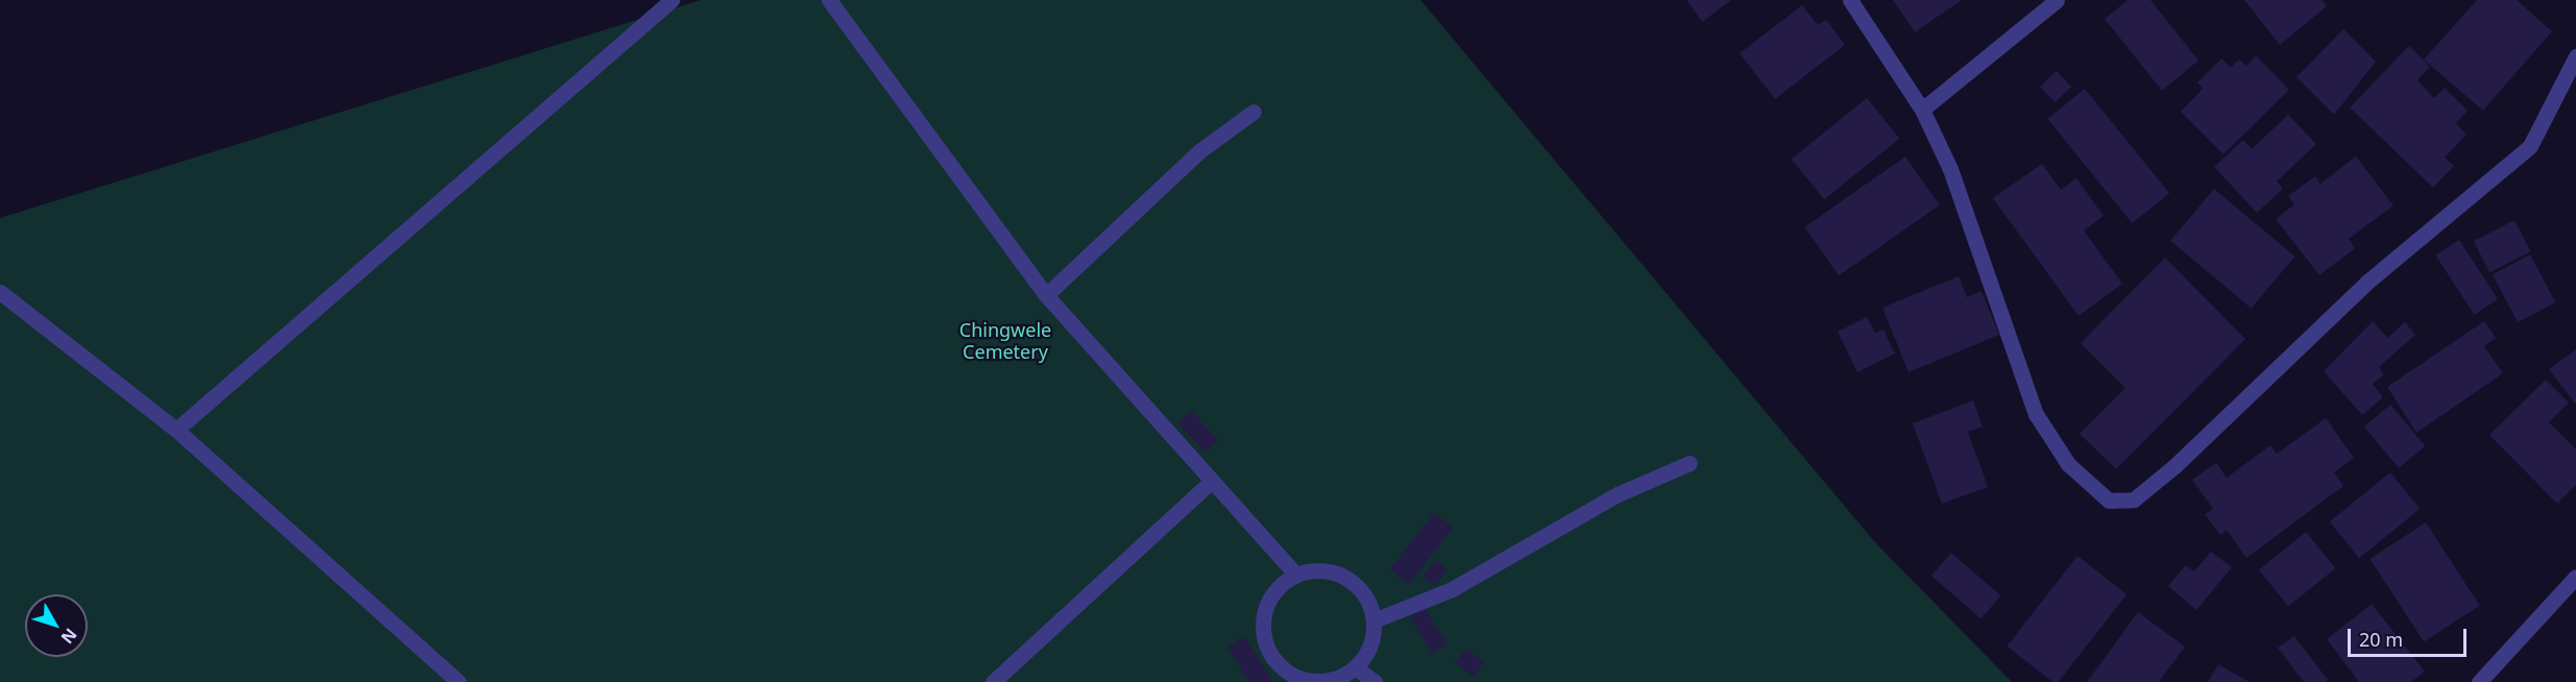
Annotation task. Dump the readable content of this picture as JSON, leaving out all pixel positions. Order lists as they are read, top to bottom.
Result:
{
  "parks": ["Chingwele Cemetery"],
  "scale_bar": "20 m",
  "north": "bottom right"
}
